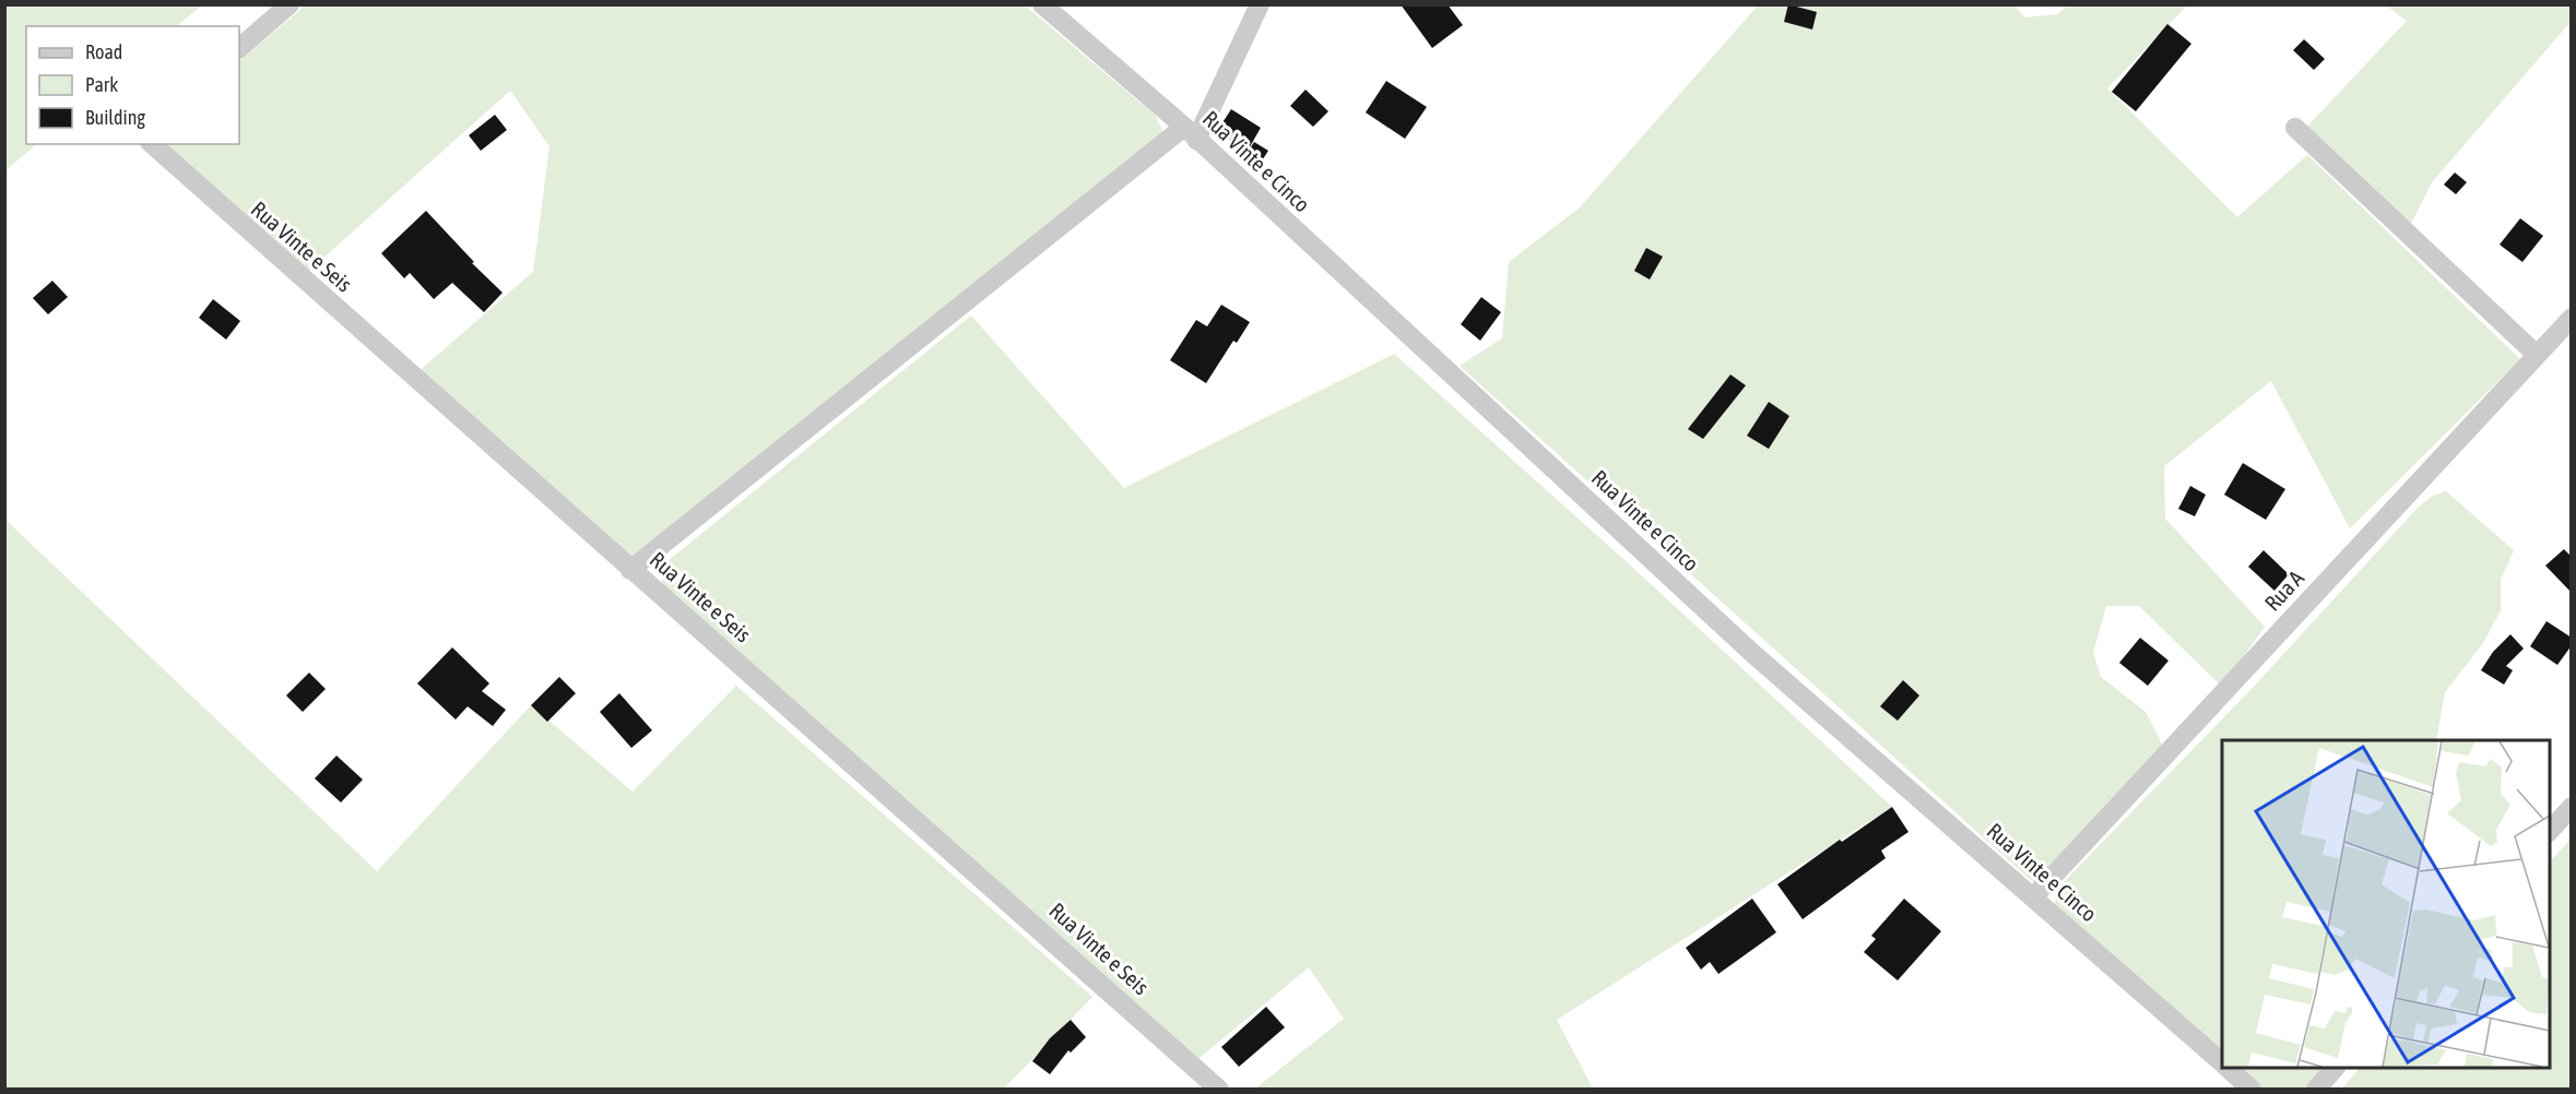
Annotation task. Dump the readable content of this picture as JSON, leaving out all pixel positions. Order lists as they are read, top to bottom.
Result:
{
  "streets": {
    "street": ["Rua Vinte e Cinco", "Rua Vinte e Seis", "Rua A"]
  },
  "crossings": [
    ["Rua Vinte e Cinco", "Rua A"]
  ],
  "legend": ["Road", "Park", "Building"]
}
